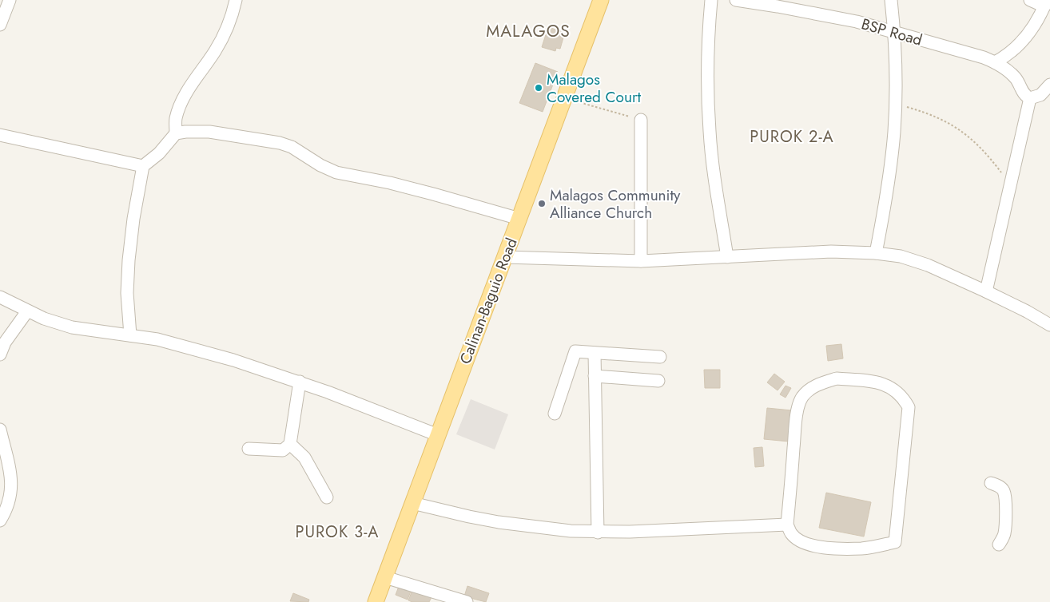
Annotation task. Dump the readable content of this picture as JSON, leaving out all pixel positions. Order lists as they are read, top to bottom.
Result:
{
  "streets": {
    "main road": ["Calinan-Baguio Road"],
    "street": ["BSP Road"]
  },
  "districts": ["MALAGOS", "PUROK 2-A", "PUROK 3-A"],
  "places": ["Malagos Covered Court", "Malagos Community Alliance Church"]
}
